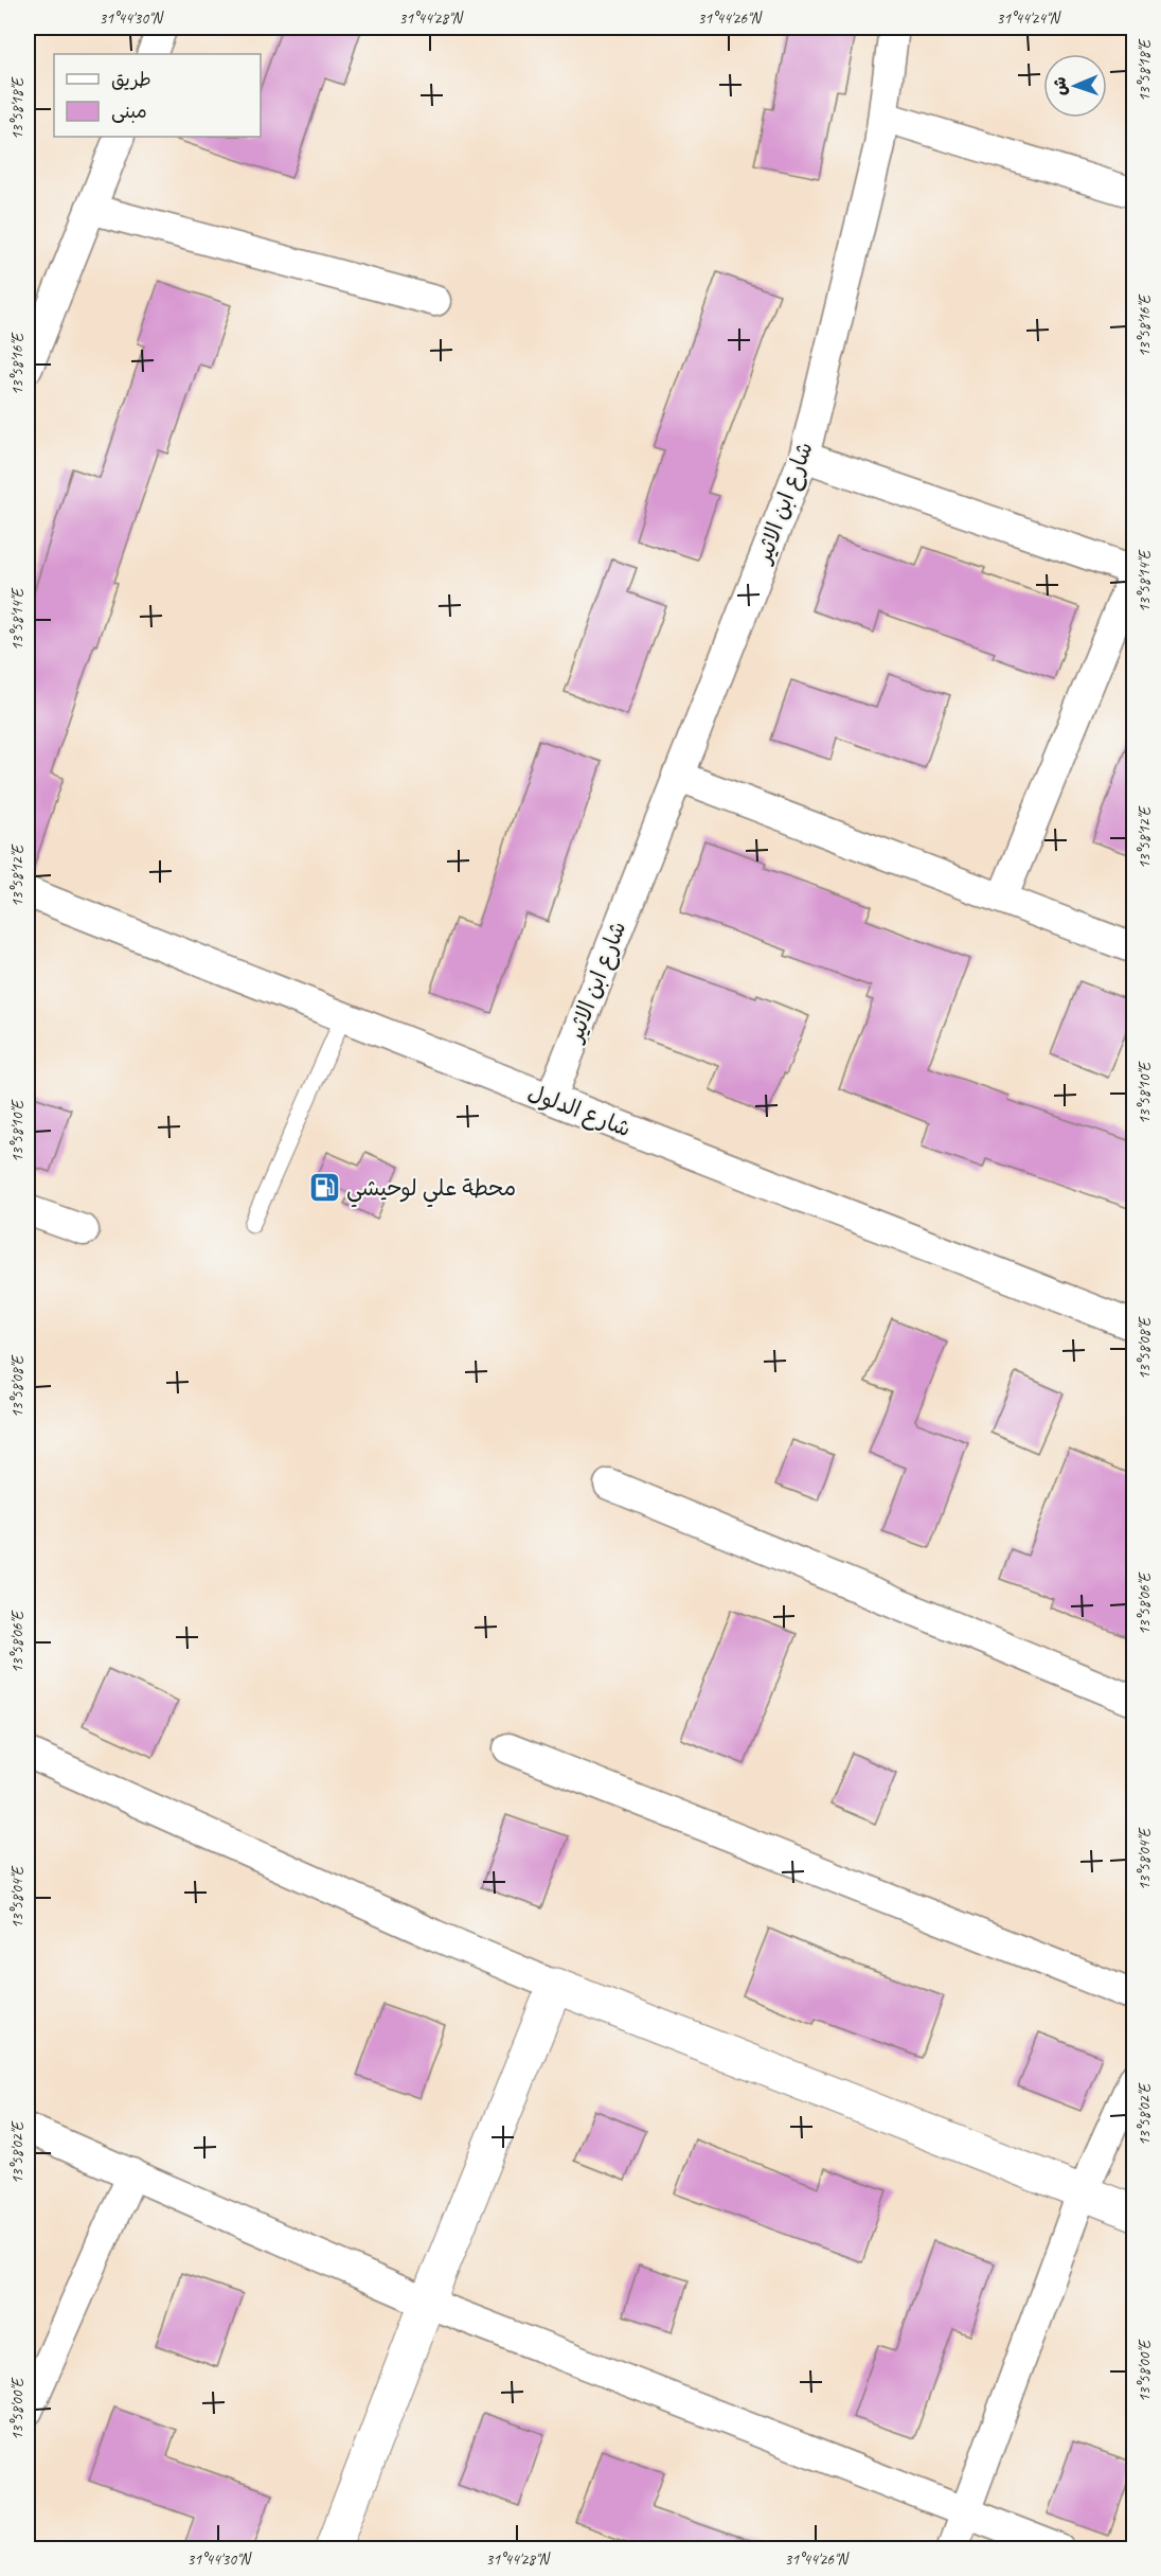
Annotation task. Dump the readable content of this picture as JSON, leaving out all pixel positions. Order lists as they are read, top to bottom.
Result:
{
  "streets": {
    "street": ["شارع ابن الاثير", "شارع الدلول"]
  },
  "crossings": [
    ["شارع ابن الاثير", "شارع الدلول"]
  ],
  "places": {
    "fuel station": ["محطة علي لوحيشي"]
  },
  "legend": ["طريق", "مبنى"],
  "north": "left",
  "coordinates": [
    "31°44'30\"N",
    "31°44'28\"N",
    "31°44'26\"N",
    "31°44'24\"N",
    "13°58'18\"E",
    "13°58'16\"E",
    "13°58'14\"E",
    "13°58'12\"E",
    "13°58'10\"E",
    "13°58'08\"E",
    "13°58'06\"E",
    "13°58'04\"E",
    "13°58'02\"E",
    "13°58'00\"E"
  ]
}
